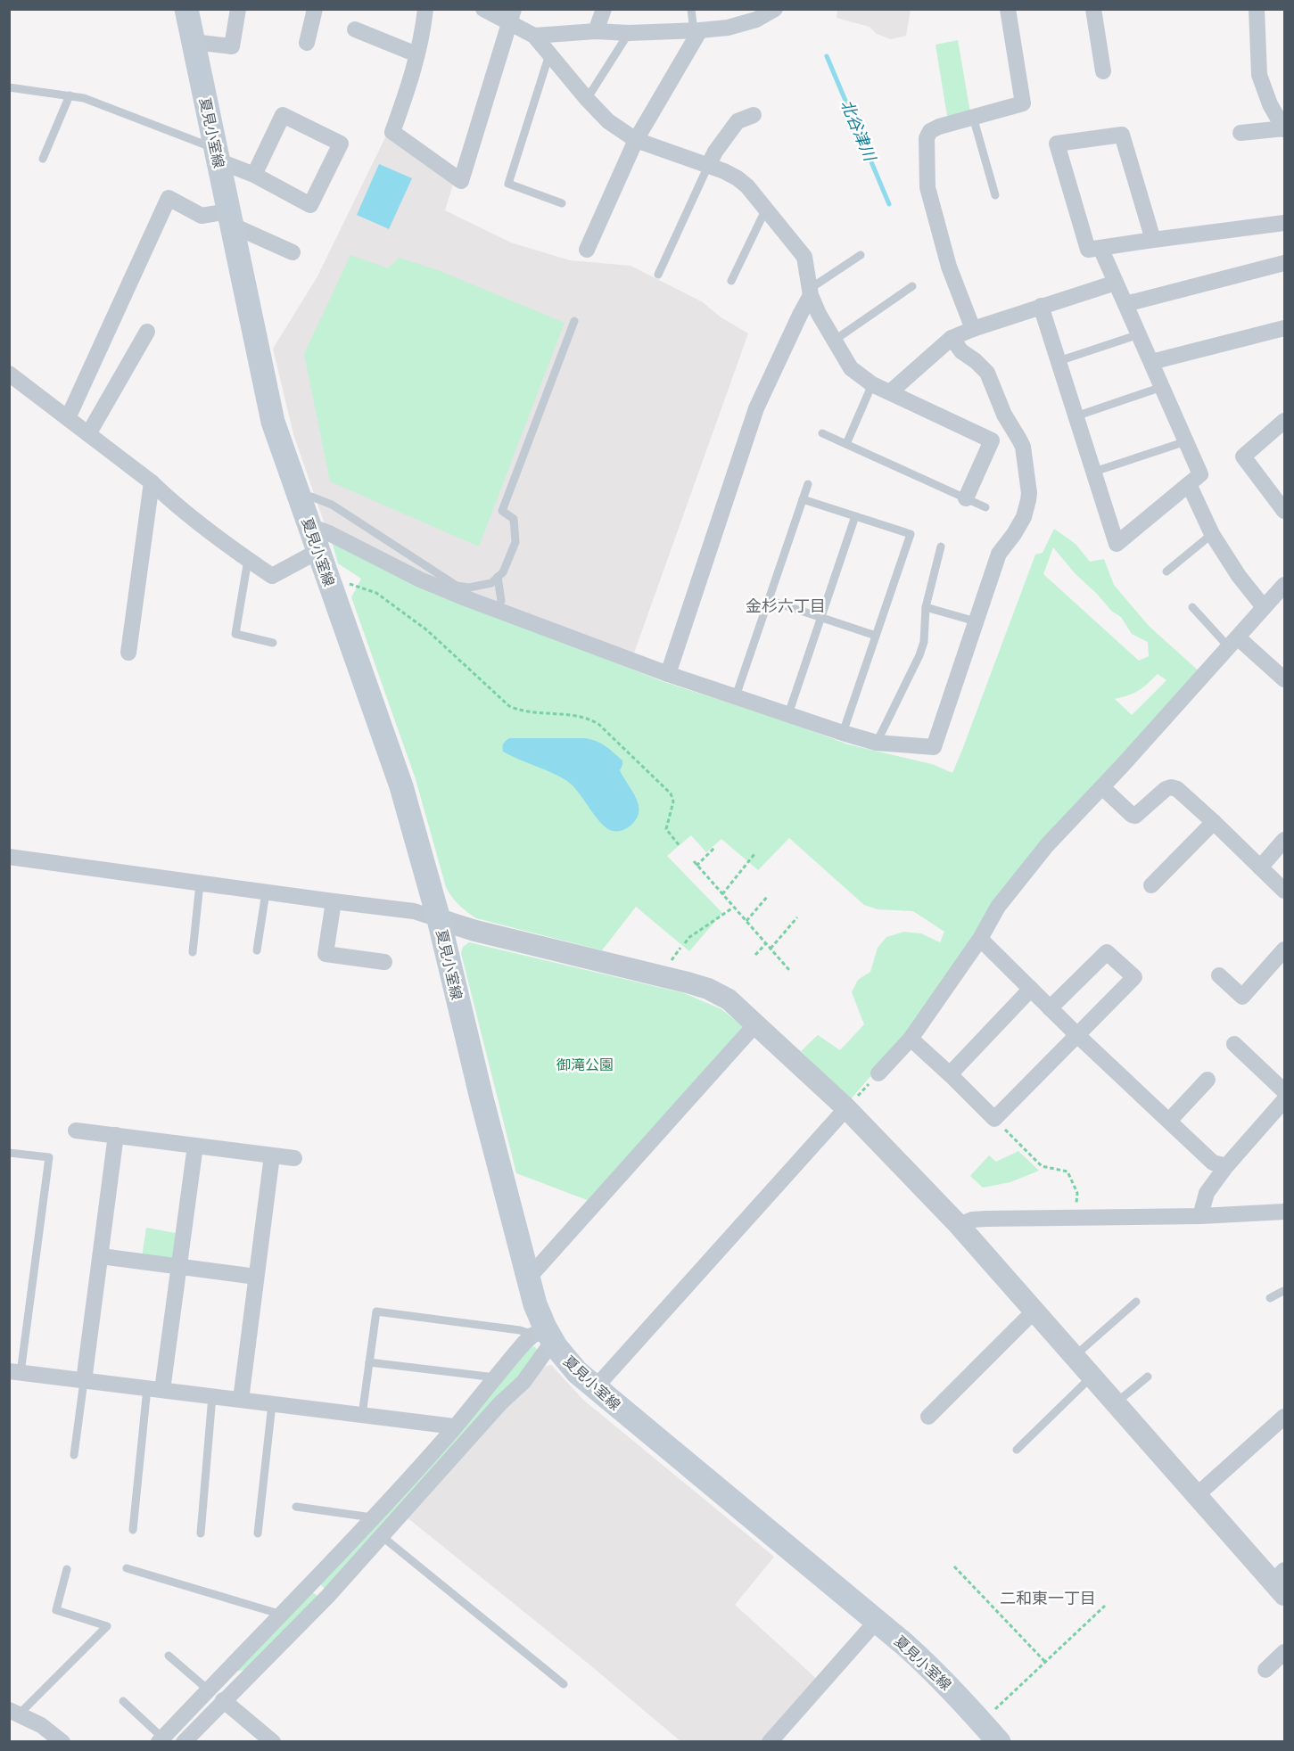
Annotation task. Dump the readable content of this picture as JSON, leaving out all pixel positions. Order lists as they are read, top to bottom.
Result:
{
  "streets": {
    "main road": ["夏見小室線"]
  },
  "districts": ["金杉六丁目", "二和東一丁目"],
  "water": ["北谷津川"],
  "parks": ["御滝公園"]
}
